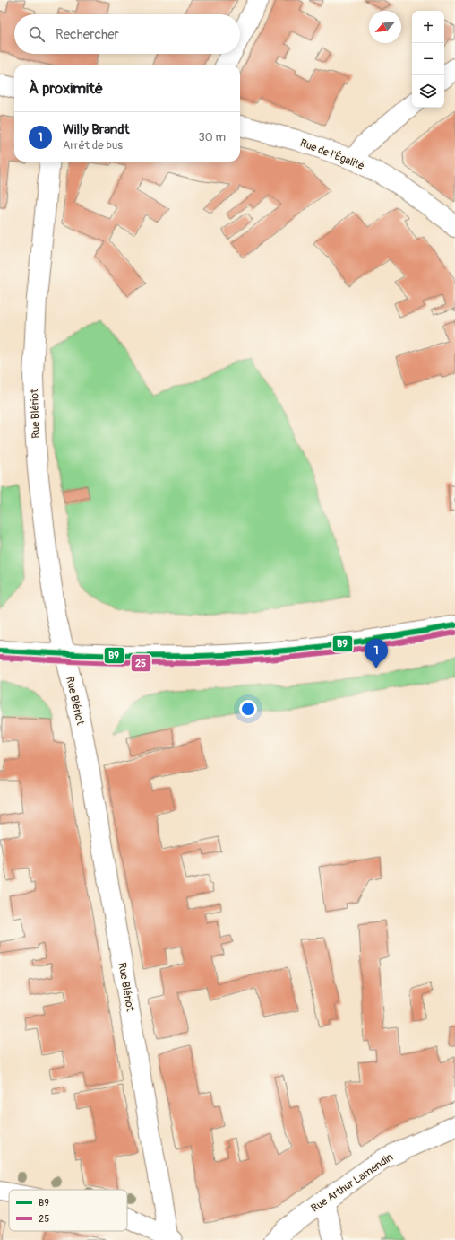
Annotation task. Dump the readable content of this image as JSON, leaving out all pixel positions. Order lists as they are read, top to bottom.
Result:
{
  "streets": {
    "street": ["Rue de l'Égalité", "Rue Blériot", "Rue Arthur Lamendin"]
  },
  "lines": ["transit line B9", "transit line 25"],
  "legend": ["B9", "25"],
  "north": "bottom left",
  "page": {
    "map_buttons": ["+", "−"],
    "search": "Rechercher",
    "heading": "À proximité",
    "list": [
      {
        "mark": "1",
        "name": "Willy Brandt",
        "note": "Arrêt de bus",
        "value": "30 m"
      }
    ],
    "pins": "1"
  }
}
